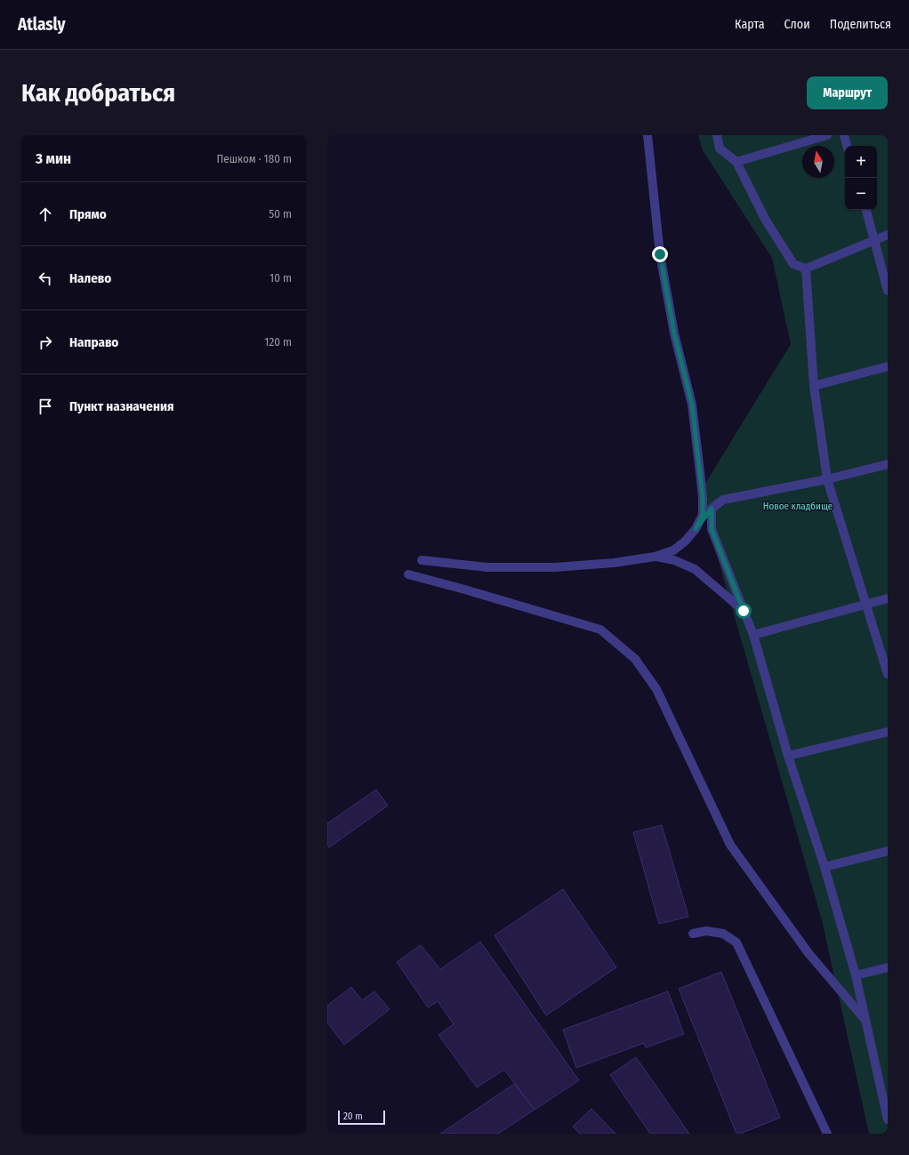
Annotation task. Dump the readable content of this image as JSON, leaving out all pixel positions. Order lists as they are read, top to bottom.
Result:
{
  "parks": ["Новое кладбище"],
  "scale_bar": "20 m",
  "north": "top",
  "page": {
    "header": "Atlasly",
    "nav": ["Карта", "Слои", "Поделиться"],
    "buttons": "Маршрут",
    "title": "Как добраться",
    "heading": ["3 мин", "Пешком · 180 m"],
    "map_buttons": ["+", "−"],
    "list": [
      ["Прямо", "50 m"],
      ["Налево", "10 m"],
      ["Направо", "120 m"],
      "Пункт назначения"
    ],
    "scale": "20 m"
  }
}
